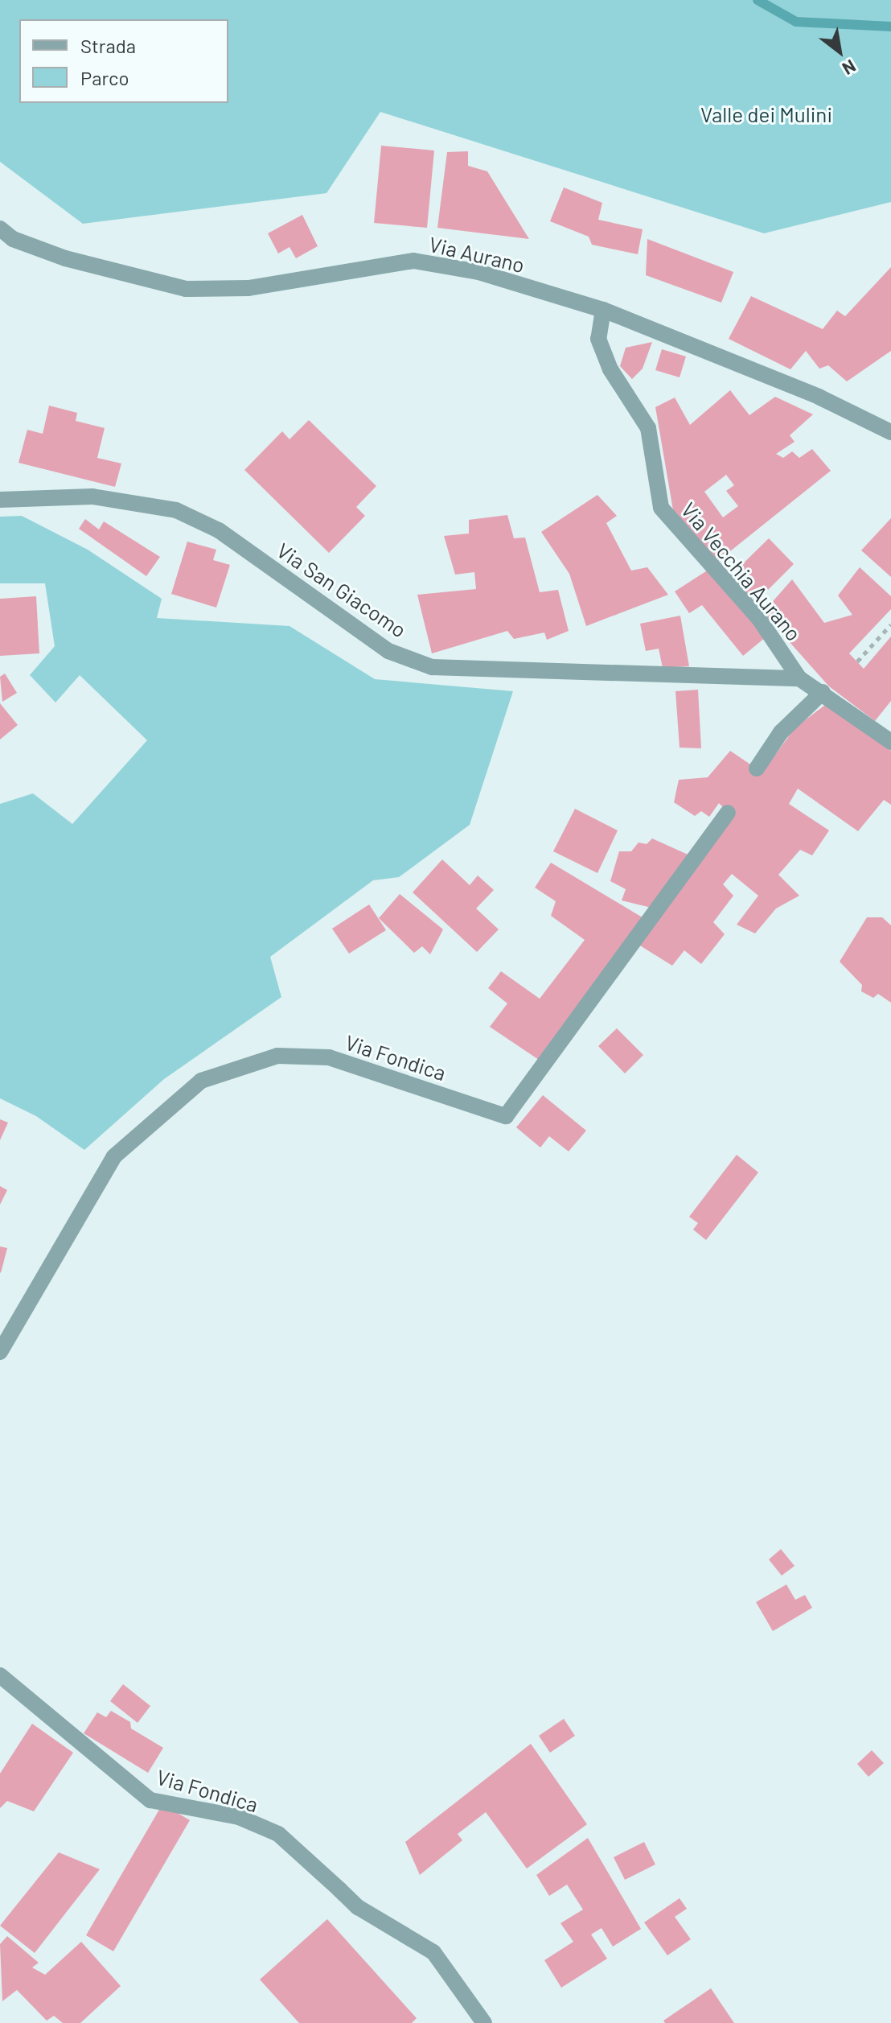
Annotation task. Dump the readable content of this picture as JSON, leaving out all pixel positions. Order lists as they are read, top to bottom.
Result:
{
  "streets": {
    "street": [
      "Via Aurano",
      "Via Vecchia Aurano",
      "Via San Giacomo",
      "Via Fondica"
    ]
  },
  "crossings": [
    ["Via Aurano", "Via Vecchia Aurano"],
    ["Via Vecchia Aurano", "Via San Giacomo"]
  ],
  "parks": ["Valle dei Mulini"],
  "legend": ["Strada", "Parco"],
  "north": "bottom right"
}
